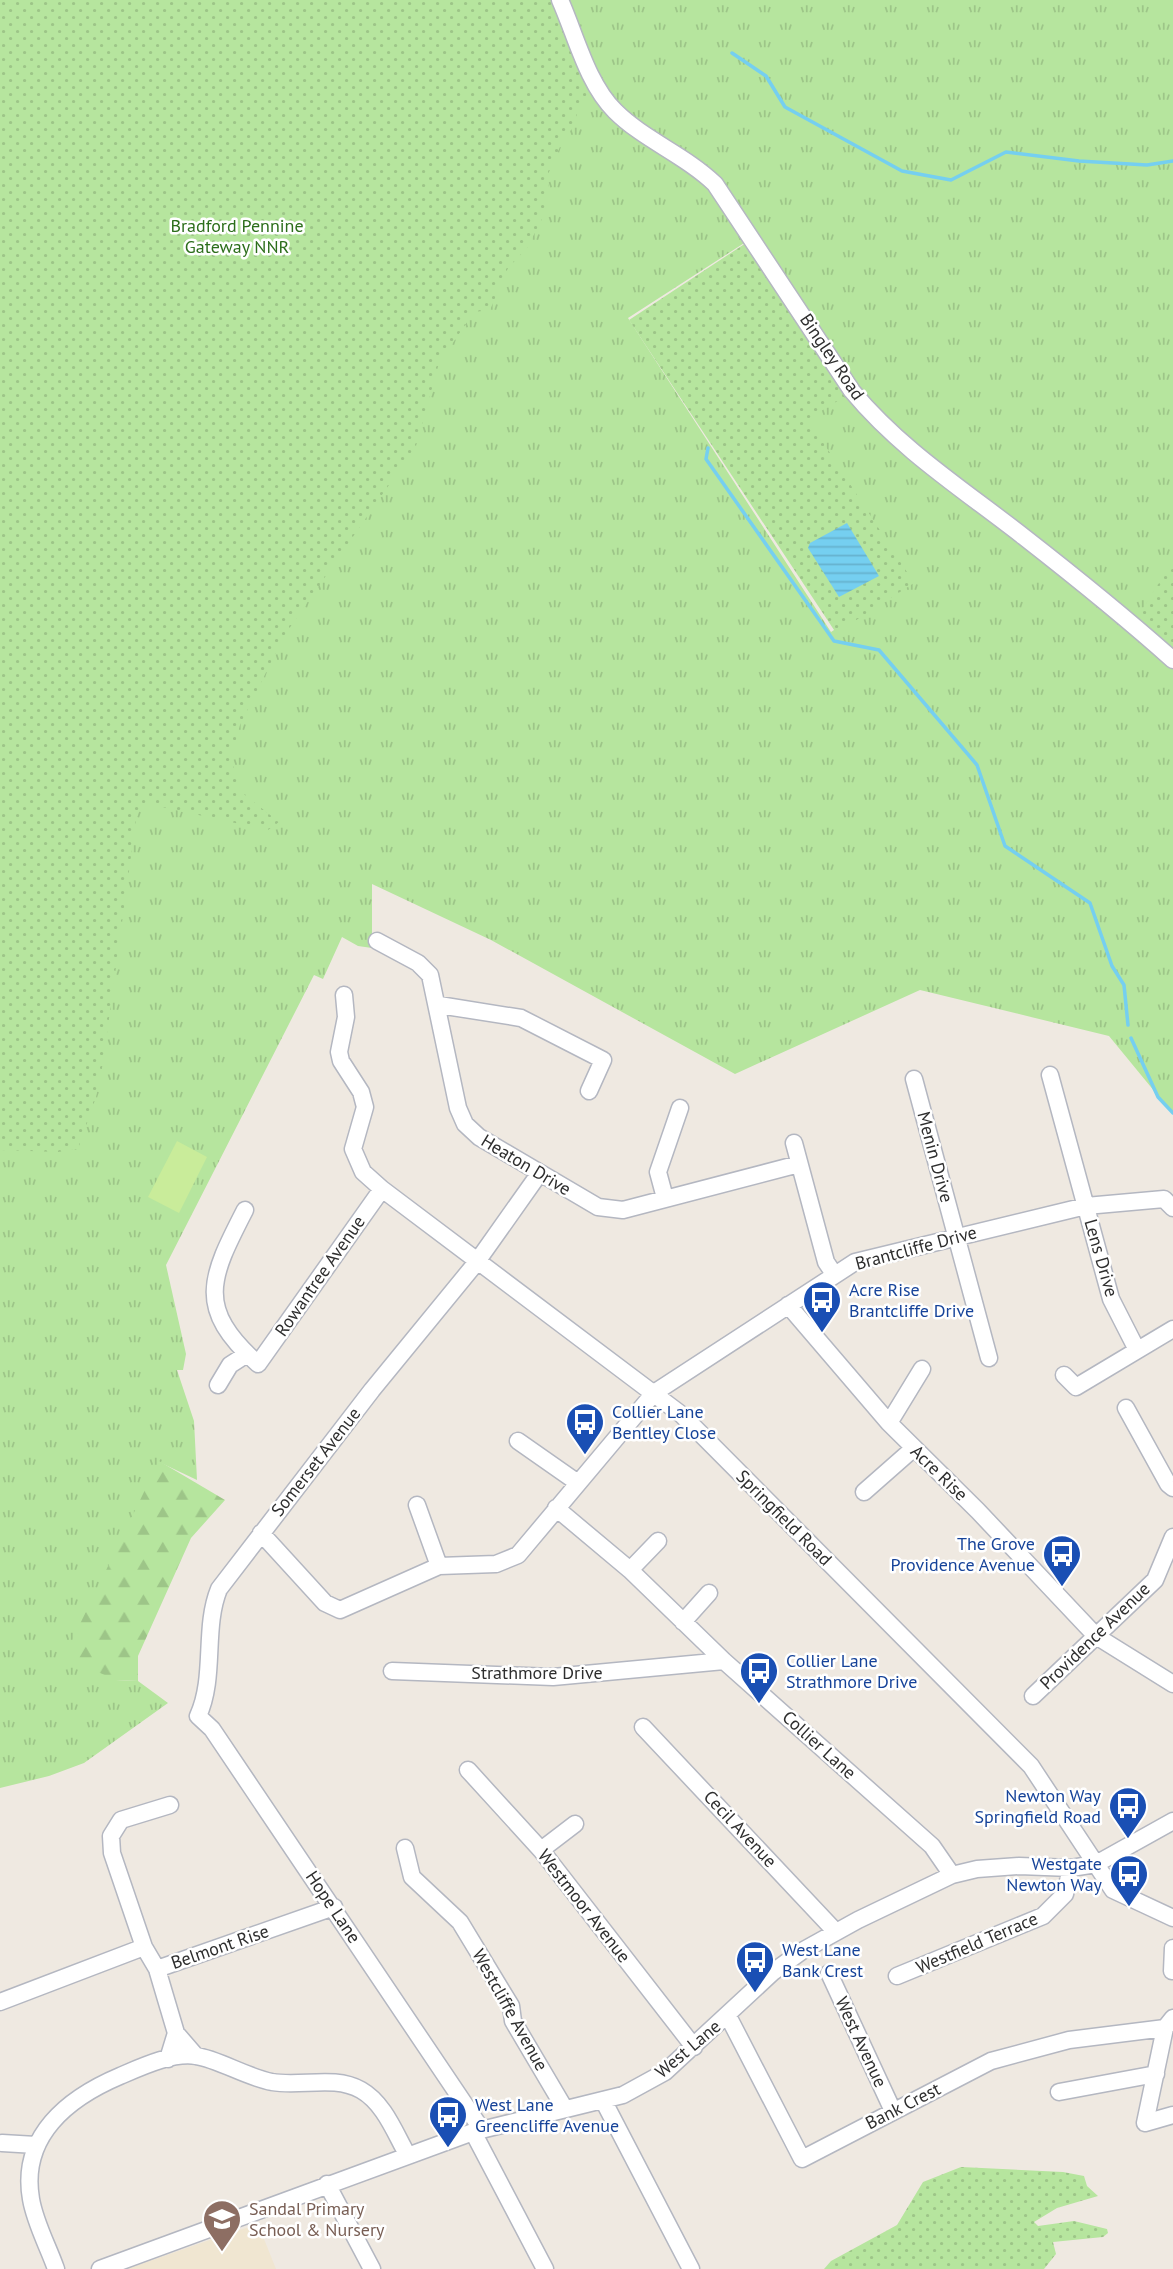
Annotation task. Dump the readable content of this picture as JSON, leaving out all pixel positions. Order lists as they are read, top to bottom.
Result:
{
  "streets": {
    "street": [
      "Bingley Road",
      "Menin Drive",
      "Heaton Drive",
      "Brantcliffe Drive",
      "Lens Drive",
      "Rowantree Avenue",
      "Somerset Avenue",
      "Acre Rise",
      "Springfield Road",
      "Providence Avenue",
      "Strathmore Drive",
      "Collier Lane",
      "Cecil Avenue",
      "Westmoor Avenue",
      "Hope Lane",
      "Westfield Terrace",
      "Belmont Rise",
      "Westcliffe Avenue",
      "West Avenue",
      "West Lane",
      "Bank Crest"
    ]
  },
  "crossings": [
    ["Menin Drive", "Brantcliffe Drive"],
    ["Heaton Drive", "Somerset Avenue"],
    ["Brantcliffe Drive", "Lens Drive"],
    ["Brantcliffe Drive", "Acre Rise"],
    ["Brantcliffe Drive", "Springfield Road"],
    ["Brantcliffe Drive", "Collier Lane"],
    ["Rowantree Avenue", "Springfield Road"],
    ["Somerset Avenue", "Springfield Road"],
    ["Somerset Avenue", "Hope Lane"],
    ["Acre Rise", "Providence Avenue"],
    ["Springfield Road", "West Lane"],
    ["Strathmore Drive", "Collier Lane"],
    ["Collier Lane", "West Lane"],
    ["Cecil Avenue", "West Lane"],
    ["Westmoor Avenue", "West Lane"],
    ["Hope Lane", "Belmont Rise"],
    ["Hope Lane", "West Lane"],
    ["Westfield Terrace", "West Lane"],
    ["Westcliffe Avenue", "West Lane"],
    ["West Avenue", "Bank Crest"],
    ["West Lane", "Bank Crest"]
  ],
  "parks": ["Bradford Pennine Gateway NNR"],
  "places": {
    "bus stop": [
      "Acre Rise Brantcliffe Drive",
      "Collier Lane Bentley Close",
      "The Grove Providence Avenue",
      "Collier Lane Strathmore Drive",
      "Newton Way Springfield Road",
      "Westgate Newton Way",
      "West Lane Bank Crest",
      "West Lane Greencliffe Avenue"
    ],
    "school or university": ["Sandal Primary School & Nursery"]
  }
}
